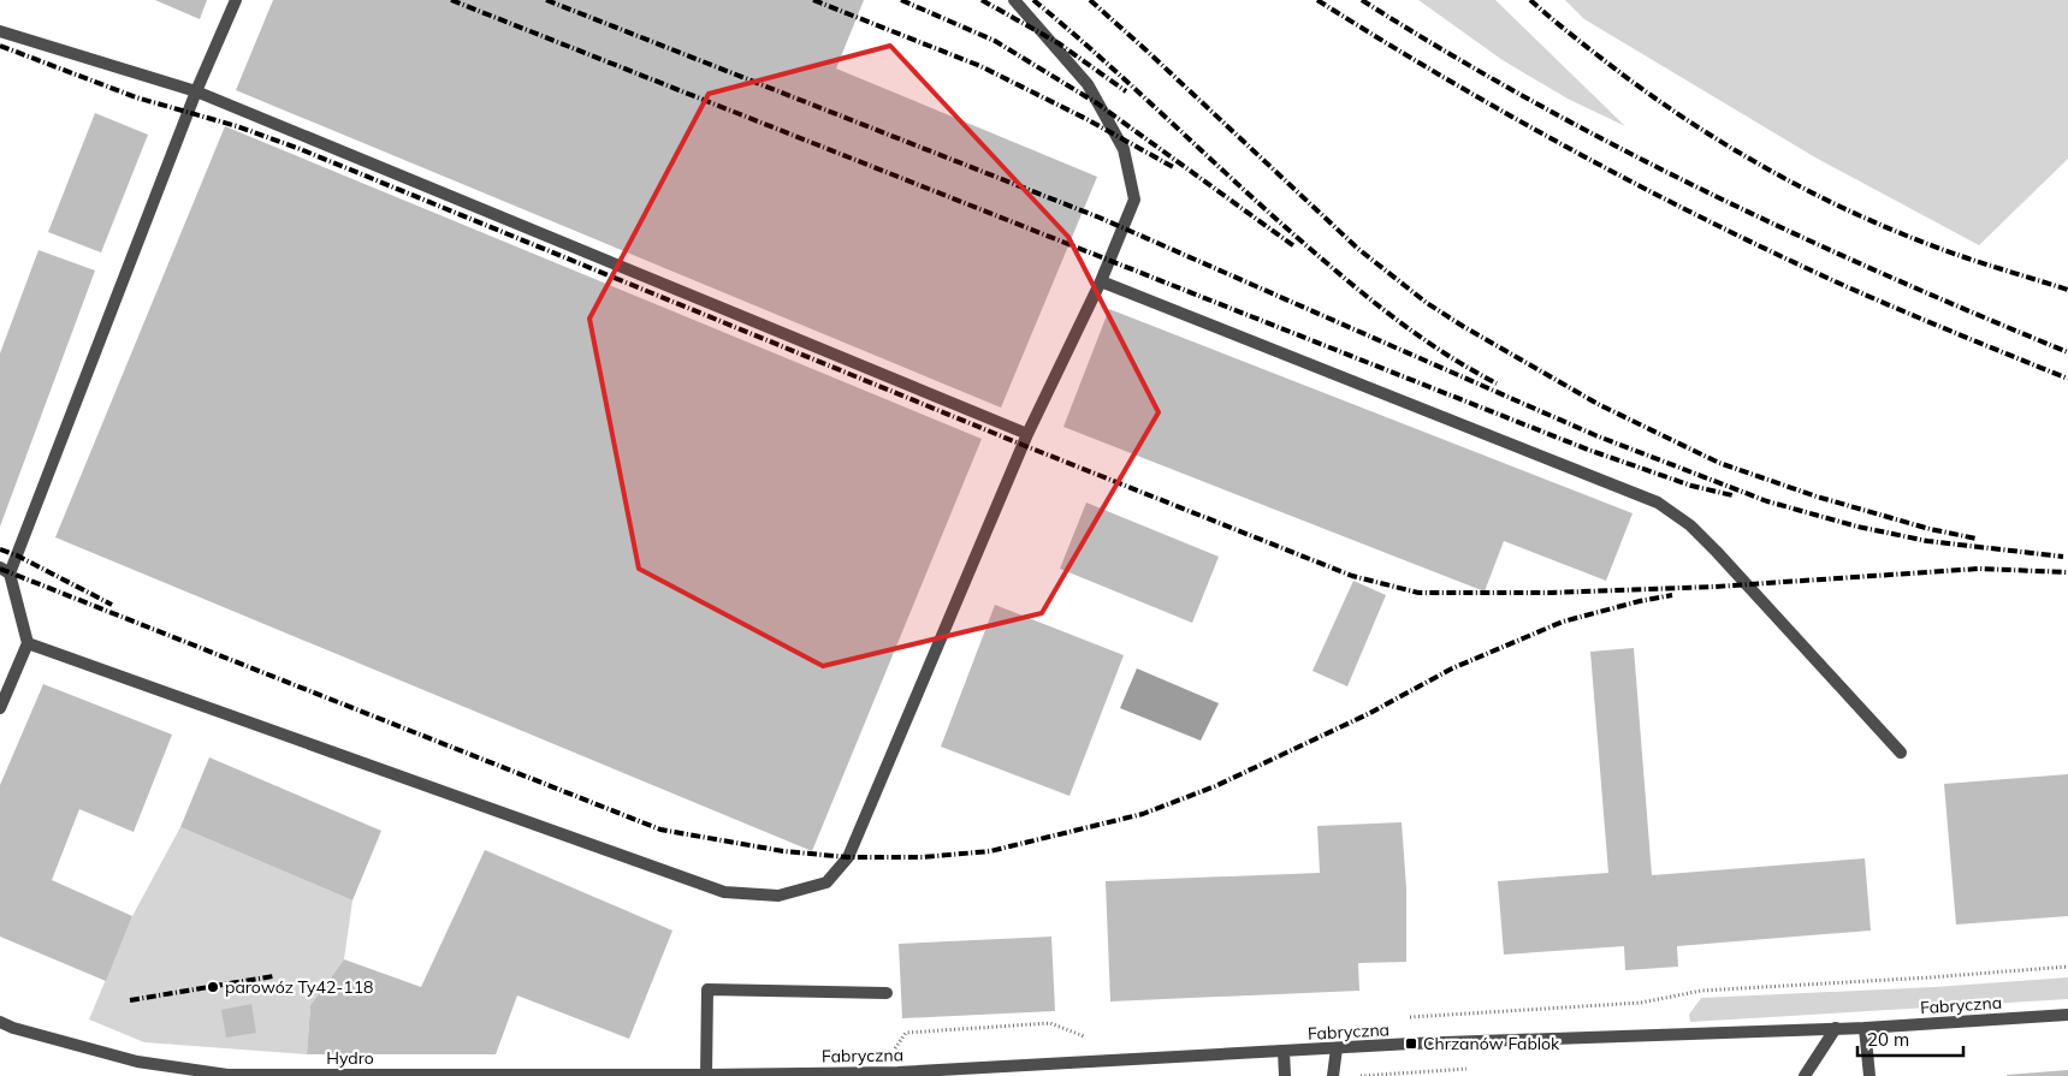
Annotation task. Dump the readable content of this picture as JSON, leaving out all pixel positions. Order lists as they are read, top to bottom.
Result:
{
  "streets": {
    "street": ["Fabryczna", "Hydro"]
  },
  "crossings": [
    ["Fabryczna", "Hydro"]
  ],
  "places": {
    "other": ["parowóz Ty42-118"],
    "transit": ["Chrzanów Fablok"]
  },
  "scale_bar": "20 m"
}
